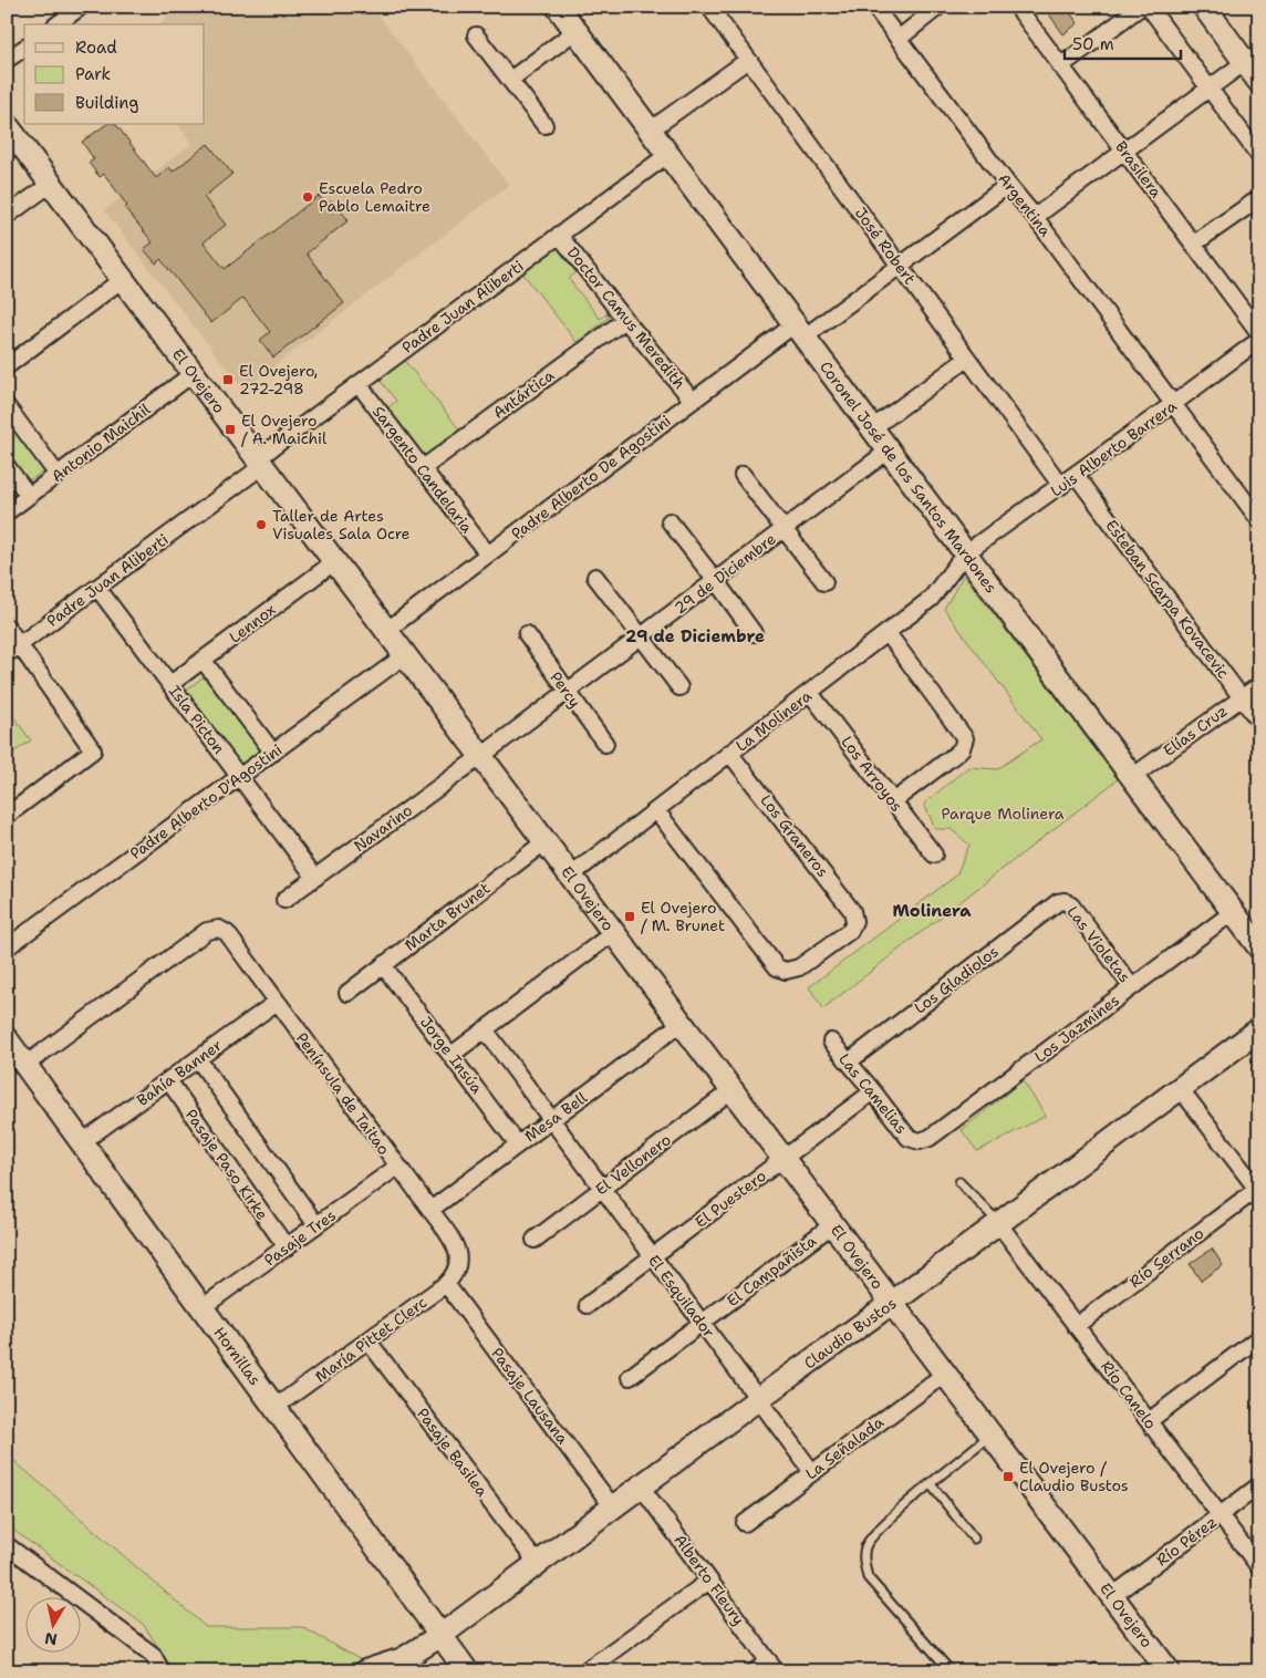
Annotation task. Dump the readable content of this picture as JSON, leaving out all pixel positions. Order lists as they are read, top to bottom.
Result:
{
  "streets": {
    "street": [
      "Brasilera",
      "Argentina",
      "José Robert",
      "Padre Juan Aliberti",
      "Doctor Camus Meredith",
      "El Ovejero",
      "Antártica",
      "Antonio Maichil",
      "Luis Alberto Barrera",
      "Sargento Candelaria",
      "Padre Alberto De Agostini",
      "Coronel José de los Santos Mardones",
      "29 de Diciembre",
      "Esteban Scarpa Kovacevic",
      "Lennox",
      "Percy",
      "Isla Picton",
      "La Molinera",
      "Elías Cruz",
      "Los Arroyos",
      "Padre Alberto D'Agostini",
      "Navarino",
      "Los Graneros",
      "Marta Brunet",
      "Las Violetas",
      "Los Gladiolos",
      "Los Jazmines",
      "Jorge Insúa",
      "Bahía Banner",
      "Península de Taitao",
      "Las Camelias",
      "Mesa Bell",
      "Pasaje Paso Kirke",
      "El Vellonero",
      "El Puestero",
      "Pasaje Tres",
      "Río Serrano",
      "El Campañista",
      "El Esquilador",
      "Claudio Bustos",
      "María Pittet Clerc",
      "Hornillas",
      "Río Canelo",
      "Pasaje Lausana",
      "La Señalada",
      "Pasaje Basilea",
      "Río Pérez",
      "Alberto Fleury"
    ]
  },
  "crossings": [
    ["Argentina", "Luis Alberto Barrera"],
    ["Argentina", "Padre Alberto De Agostini"],
    ["José Robert", "Luis Alberto Barrera"],
    ["José Robert", "Padre Alberto De Agostini"],
    ["Padre Juan Aliberti", "Doctor Camus Meredith"],
    ["Padre Juan Aliberti", "El Ovejero"],
    ["Padre Juan Aliberti", "Sargento Candelaria"],
    ["Padre Juan Aliberti", "Coronel José de los Santos Mardones"],
    ["Padre Juan Aliberti", "Isla Picton"],
    ["Doctor Camus Meredith", "Antártica"],
    ["Doctor Camus Meredith", "Padre Alberto De Agostini"],
    ["El Ovejero", "Antonio Maichil"],
    ["El Ovejero", "Padre Alberto De Agostini"],
    ["El Ovejero", "29 de Diciembre"],
    ["El Ovejero", "Lennox"],
    ["El Ovejero", "La Molinera"],
    ["El Ovejero", "Padre Alberto D'Agostini"],
    ["El Ovejero", "Navarino"],
    ["El Ovejero", "Marta Brunet"],
    ["El Ovejero", "Mesa Bell"],
    ["El Ovejero", "El Vellonero"],
    ["El Ovejero", "El Puestero"],
    ["El Ovejero", "El Campañista"],
    ["El Ovejero", "Claudio Bustos"],
    ["El Ovejero", "La Señalada"],
    ["El Ovejero", "Río Pérez"],
    ["Antártica", "Sargento Candelaria"],
    ["Luis Alberto Barrera", "Coronel José de los Santos Mardones"],
    ["Luis Alberto Barrera", "Esteban Scarpa Kovacevic"],
    ["Luis Alberto Barrera", "La Molinera"],
    ["Sargento Candelaria", "Padre Alberto De Agostini"],
    ["Padre Alberto De Agostini", "Coronel José de los Santos Mardones"],
    ["Coronel José de los Santos Mardones", "29 de Diciembre"],
    ["Coronel José de los Santos Mardones", "La Molinera"],
    ["Coronel José de los Santos Mardones", "Elías Cruz"],
    ["Coronel José de los Santos Mardones", "Los Jazmines"],
    ["29 de Diciembre", "Percy"],
    ["29 de Diciembre", "Navarino"],
    ["Esteban Scarpa Kovacevic", "Elías Cruz"],
    ["Lennox", "Isla Picton"],
    ["Isla Picton", "Padre Alberto D'Agostini"],
    ["Isla Picton", "Navarino"],
    ["La Molinera", "Los Arroyos"],
    ["La Molinera", "Los Graneros"],
    ["Marta Brunet", "Jorge Insúa"],
    ["Las Violetas", "Los Gladiolos"],
    ["Las Violetas", "Los Jazmines"],
    ["Los Gladiolos", "Las Camelias"],
    ["Los Jazmines", "Las Camelias"],
    ["Jorge Insúa", "Mesa Bell"],
    ["Bahía Banner", "Península de Taitao"],
    ["Bahía Banner", "Pasaje Paso Kirke"],
    ["Bahía Banner", "Hornillas"],
    ["Península de Taitao", "Mesa Bell"],
    ["Península de Taitao", "Pasaje Tres"],
    ["Península de Taitao", "María Pittet Clerc"],
    ["Península de Taitao", "Hornillas"],
    ["Las Camelias", "El Puestero"],
    ["Mesa Bell", "El Esquilador"],
    ["Pasaje Paso Kirke", "Pasaje Tres"],
    ["El Vellonero", "El Esquilador"],
    ["El Puestero", "El Esquilador"],
    ["Pasaje Tres", "Hornillas"],
    ["Río Serrano", "Río Canelo"],
    ["El Campañista", "El Esquilador"],
    ["El Esquilador", "Claudio Bustos"],
    ["El Esquilador", "La Señalada"],
    ["Claudio Bustos", "Hornillas"],
    ["Claudio Bustos", "Río Canelo"],
    ["Claudio Bustos", "Pasaje Lausana"],
    ["Claudio Bustos", "Pasaje Basilea"],
    ["Claudio Bustos", "Alberto Fleury"],
    ["María Pittet Clerc", "Hornillas"],
    ["María Pittet Clerc", "Pasaje Lausana"],
    ["María Pittet Clerc", "Pasaje Basilea"],
    ["Río Canelo", "Río Pérez"]
  ],
  "districts": ["29 de Diciembre", "Molinera"],
  "parks": ["Parque Molinera"],
  "places": {
    "other": ["Escuela Pedro Pablo Lemaitre", "Taller de Artes Visuales Sala Ocre"],
    "transit": [
      "El Ovejero, 272-298",
      "El Ovejero / A. Maichil",
      "El Ovejero / M. Brunet",
      "El Ovejero / Claudio Bustos"
    ]
  },
  "legend": ["Road", "Park", "Building"],
  "scale_bar": "50 m",
  "north": "bottom"
}
